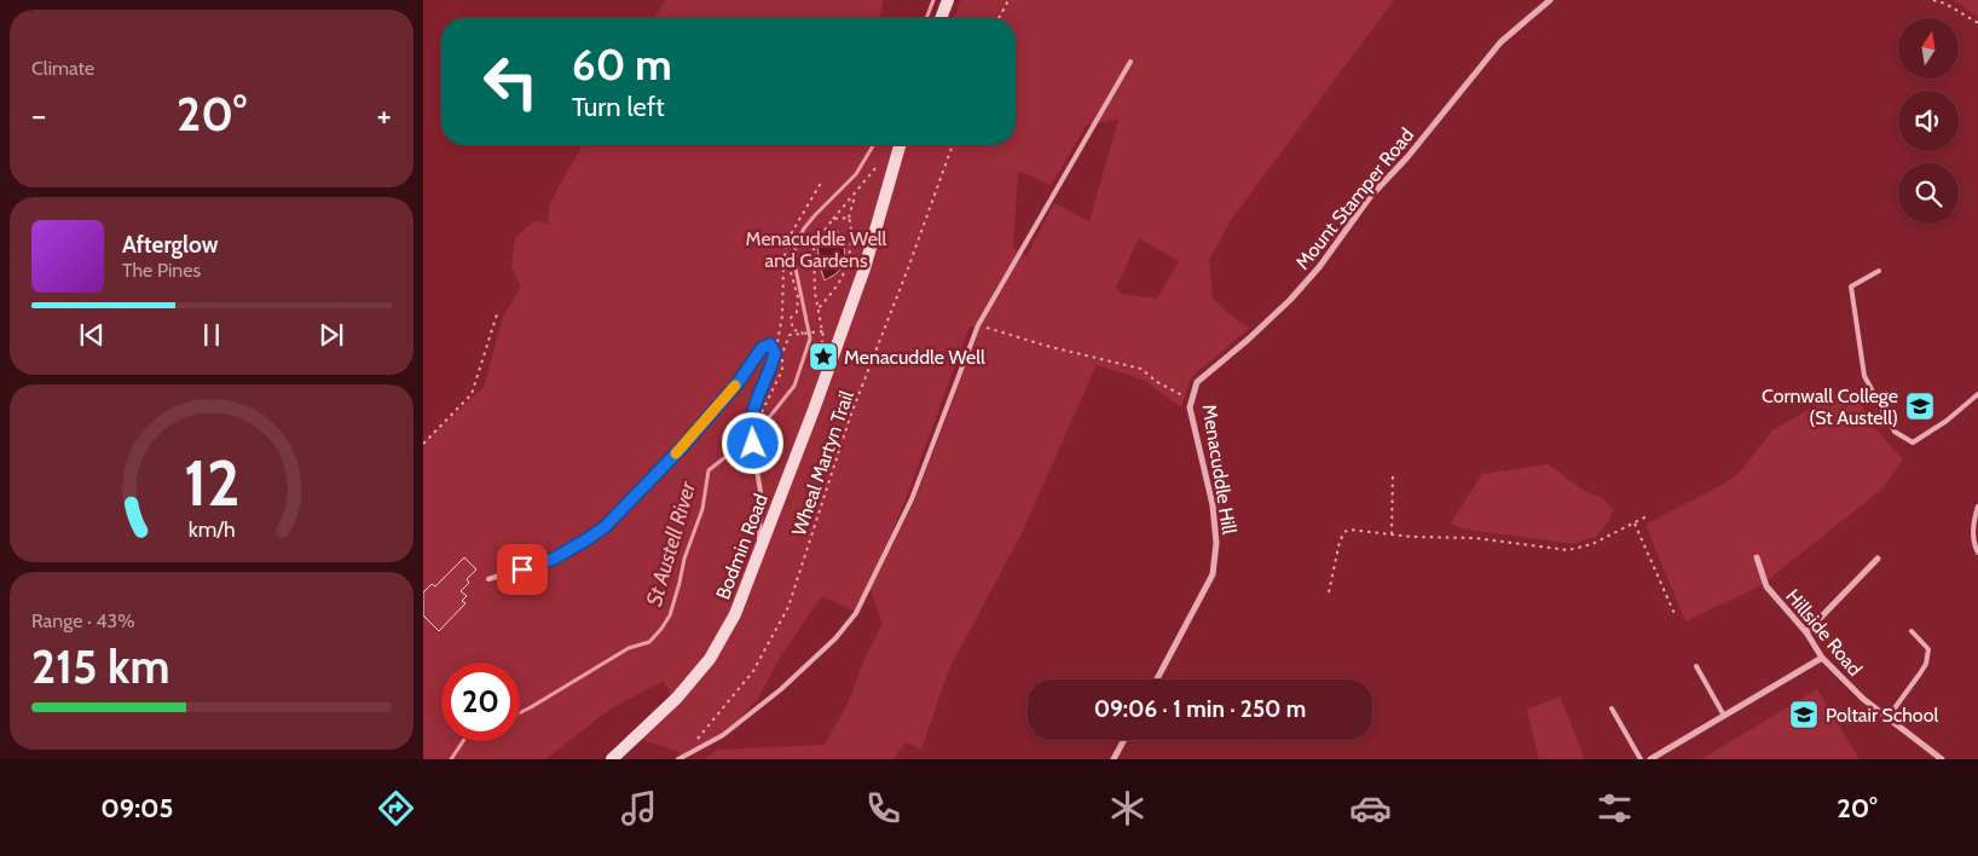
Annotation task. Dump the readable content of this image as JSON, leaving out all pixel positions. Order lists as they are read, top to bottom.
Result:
{
  "streets": {
    "main road": ["Bodmin Road"],
    "street": ["Mount Stamper Road", "Menacuddle Hill", "Hillside Road"],
    "path": ["Wheal Martyn Trail"]
  },
  "crossings": [
    ["Mount Stamper Road", "Menacuddle Hill"]
  ],
  "water": ["St Austell River"],
  "parks": ["Menacuddle Well and Gardens"],
  "places": {
    "place": ["Menacuddle Well"],
    "school or university": ["Cornwall College (St Austell)", "Poltair School"]
  },
  "north": "top",
  "page": {
    "tile": [
      "Climate",
      ["Range · 43%", "215 km"]
    ],
    "turn": ["60 m", "Turn left"],
    "heat": ["−", "20°", "+"],
    "song": ["Afterglow", "The Pines"],
    "limit": "20",
    "trip": "09:06 · 1 min · 250 m",
    "tabs": ["09:05", "20°"],
    "gauge": ["12", "km/h"]
  }
}
